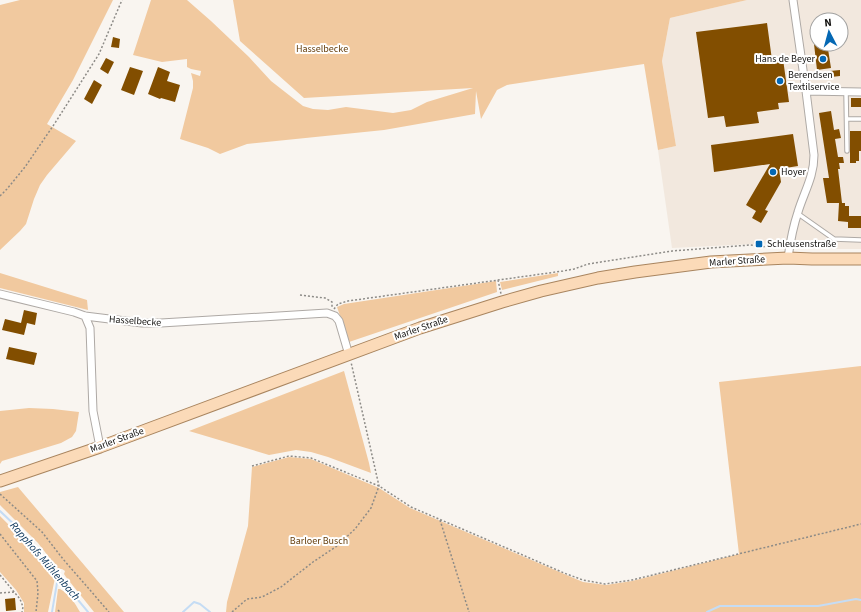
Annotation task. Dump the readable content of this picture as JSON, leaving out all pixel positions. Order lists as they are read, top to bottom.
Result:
{
  "streets": {
    "main road": ["Marler Straße"],
    "street": ["Hasselbecke"]
  },
  "water": ["Rapphofs Mühlenbach"],
  "parks": ["Hasselbecke", "Barloer Busch"],
  "places": {
    "other": ["Hans de Beyer", "Berendsen Textilservice", "Hoyer"],
    "transit": ["Schleusenstraße"]
  },
  "north": "top"
}
